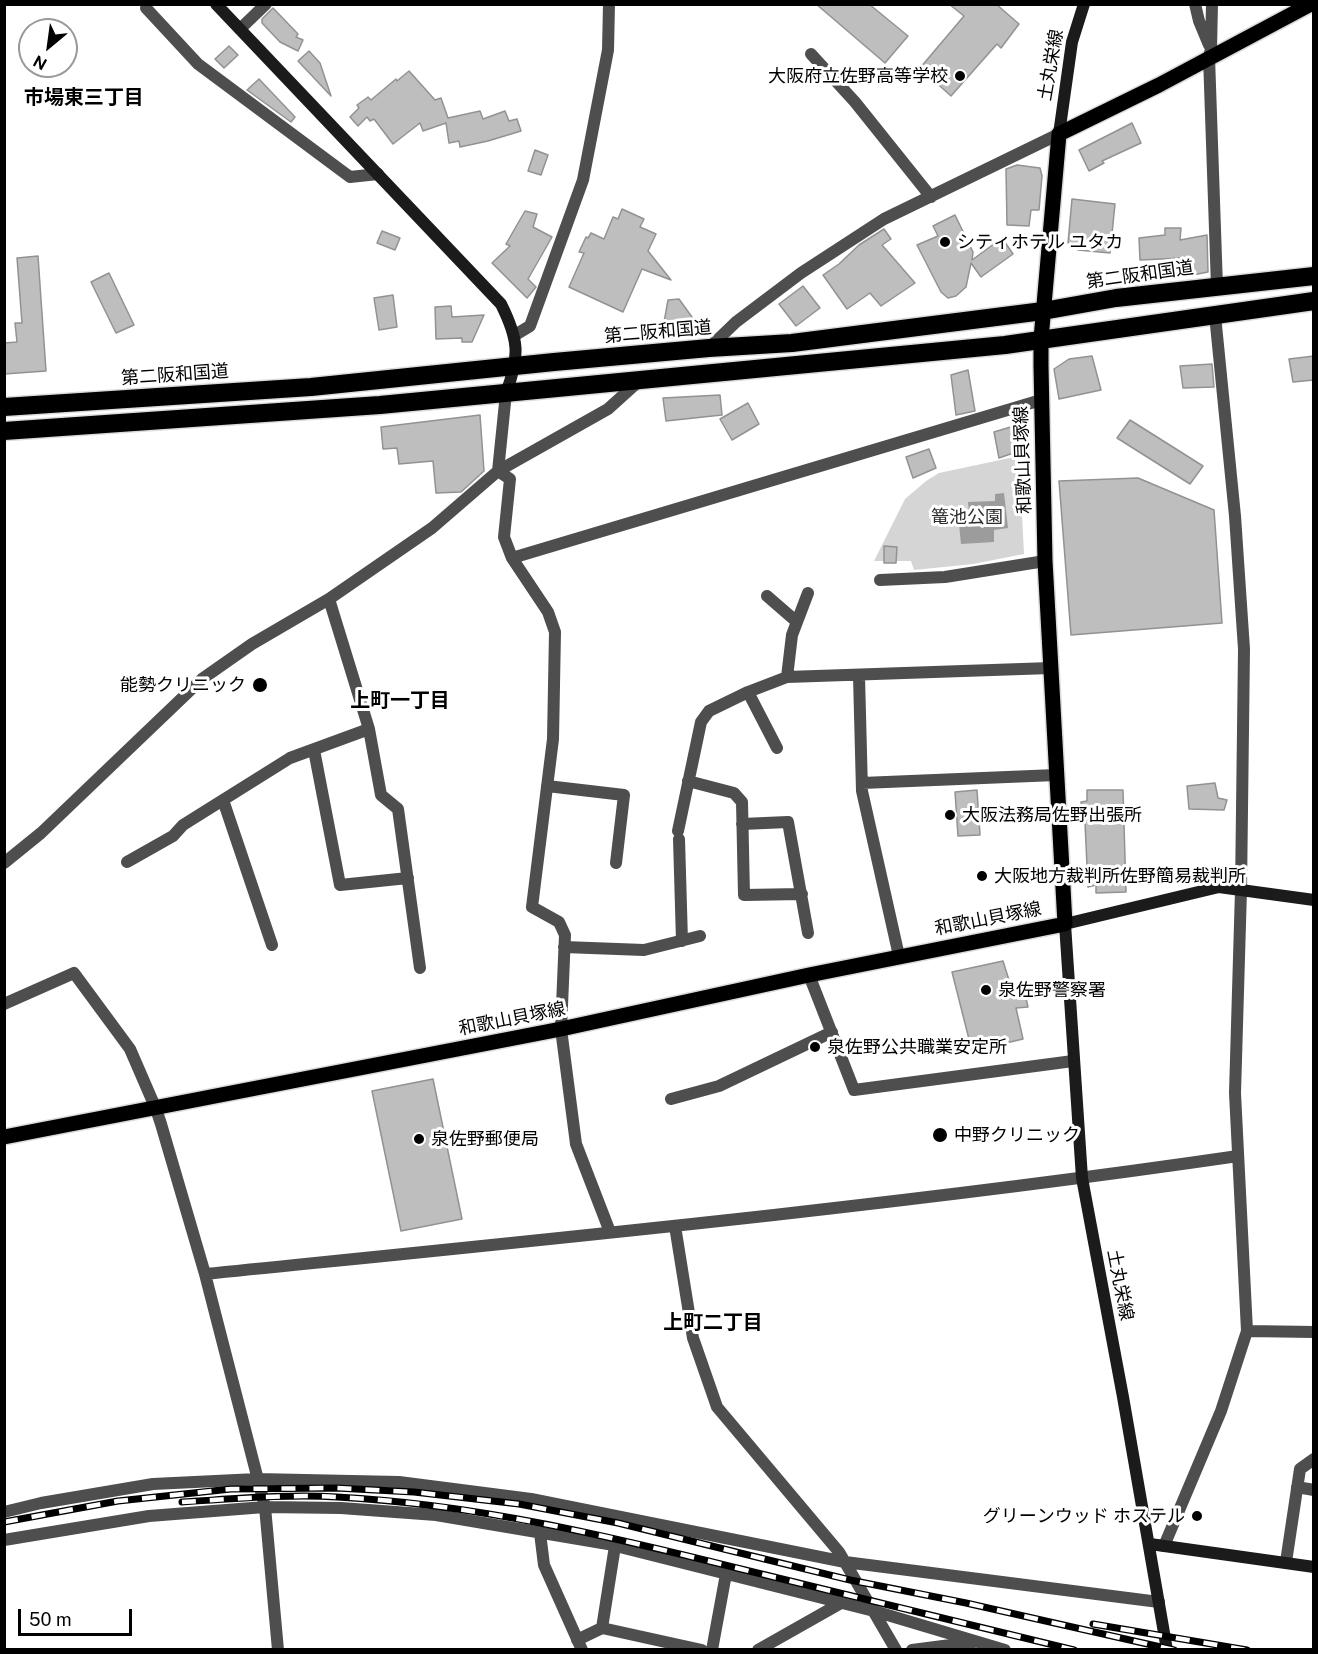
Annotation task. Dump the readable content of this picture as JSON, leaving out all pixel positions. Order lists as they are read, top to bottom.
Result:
{
  "streets": {
    "highway": ["第二阪和国道"],
    "main road": ["和歌山貝塚線"],
    "street": ["土丸栄線"]
  },
  "crossings": [
    ["土丸栄線", "和歌山貝塚線"],
    ["第二阪和国道", "和歌山貝塚線"]
  ],
  "districts": ["市場東三丁目", "上町一丁目", "上町二丁目"],
  "parks": ["篭池公園"],
  "places": [
    "大阪府立佐野高等学校",
    "シティホテル ユタカ",
    "能勢クリニック",
    "大阪法務局佐野出張所",
    "大阪地方裁判所佐野簡易裁判所",
    "泉佐野警察署",
    "泉佐野公共職業安定所",
    "中野クリニック",
    "泉佐野郵便局",
    "グリーンウッド ホステル"
  ],
  "scale_bar": "50 m",
  "north": "bottom left"
}
